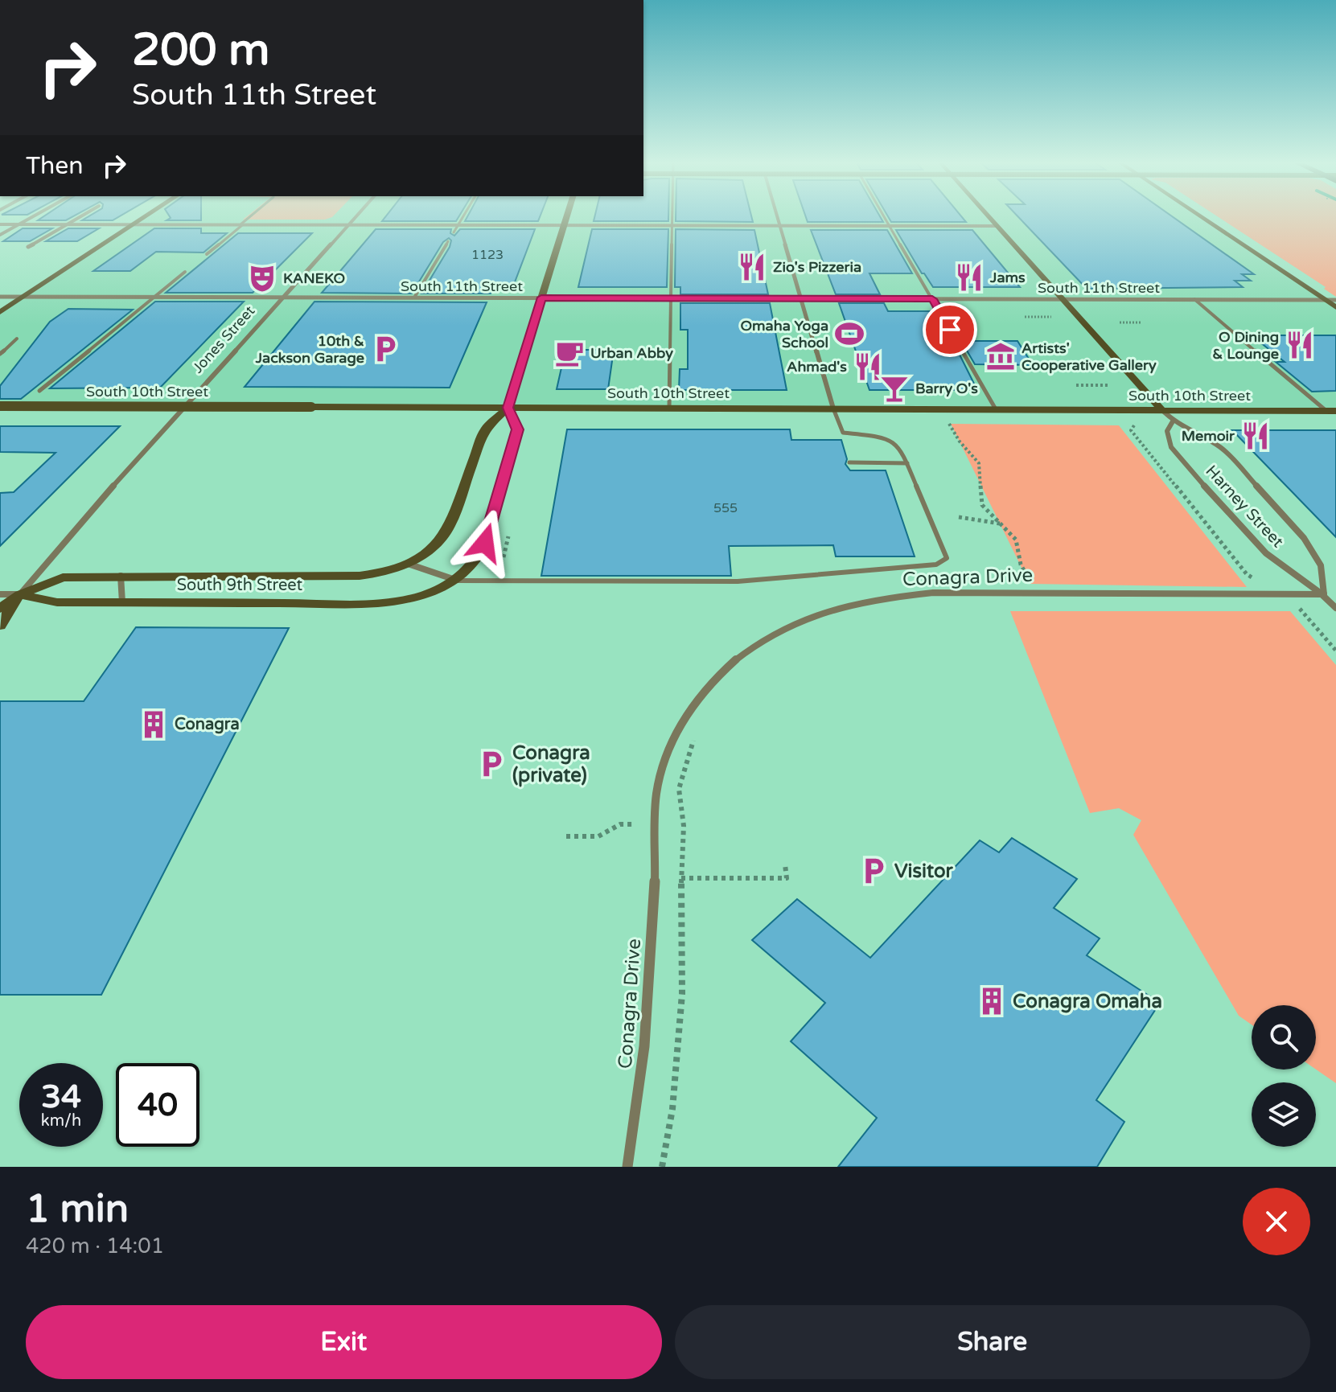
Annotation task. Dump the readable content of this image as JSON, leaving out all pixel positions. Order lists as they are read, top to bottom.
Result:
{
  "streets": {
    "main road": [
      "Jones Street",
      "South 10th Street",
      "Harney Street",
      "South 9th Street"
    ],
    "street": ["South 11th Street", "Conagra Drive"]
  },
  "crossings": [
    ["South 11th Street", "Jones Street"],
    ["South 11th Street", "Harney Street"],
    ["Jones Street", "South 9th Street"],
    ["South 10th Street", "Harney Street"],
    ["Harney Street", "Conagra Drive"]
  ],
  "places": {
    "restaurant": [
      "Zio's Pizzeria",
      "Jams",
      "O Dining & Lounge",
      "Ahmad's",
      "Memoir"
    ],
    "theatre": ["KANEKO"],
    "sports": ["Omaha Yoga School"],
    "parking": ["10th & Jackson Garage", "Conagra (private)", "Visitor"],
    "cafe": ["Urban Abby"],
    "museum": ["Artists' Cooperative Gallery"],
    "bar": ["Barry O's"],
    "building": ["Conagra", "Conagra Omaha"]
  },
  "house_numbers": ["1123", "555"],
  "page": {
    "turn": ["200 m", "South 11th Street"],
    "then": "Then",
    "speed": "34 km/h",
    "limit": "40",
    "heading": ["1 min", "420 m · 14:01"],
    "buttons": ["Exit", "Share"]
  }
}
